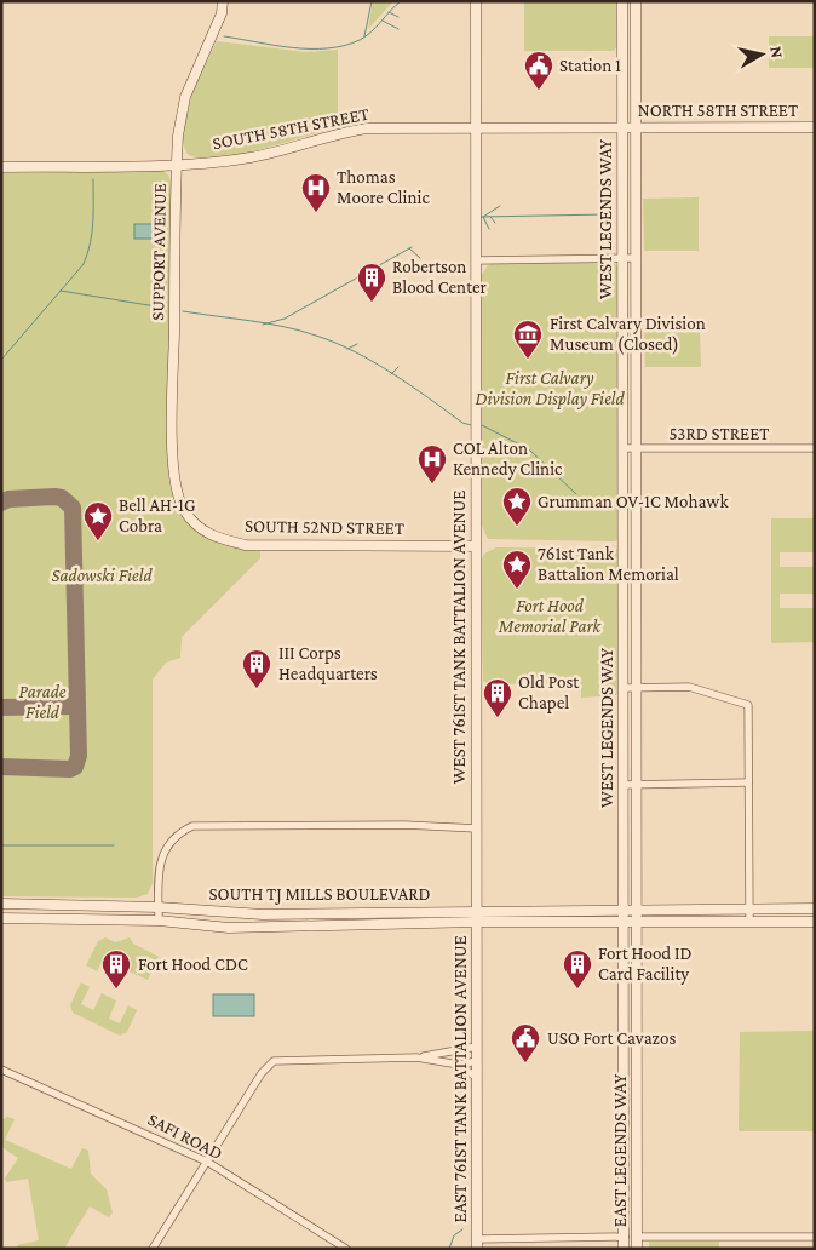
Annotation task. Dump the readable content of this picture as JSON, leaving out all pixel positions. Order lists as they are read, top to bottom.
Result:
{
  "streets": {
    "street": [
      "NORTH 58TH STREET",
      "SOUTH 58TH STREET",
      "WEST LEGENDS WAY",
      "SUPPORT AVENUE",
      "53RD STREET",
      "SOUTH 52ND STREET",
      "WEST 761ST TANK BATTALION AVENUE",
      "SOUTH TJ MILLS BOULEVARD",
      "EAST 761ST TANK BATTALION AVENUE",
      "SAFI ROAD",
      "EAST LEGENDS WAY"
    ]
  },
  "crossings": [
    ["NORTH 58TH STREET", "SOUTH 58TH STREET"],
    ["NORTH 58TH STREET", "WEST LEGENDS WAY"],
    ["SOUTH 58TH STREET", "WEST LEGENDS WAY"],
    ["SOUTH 58TH STREET", "SUPPORT AVENUE"],
    ["SOUTH 58TH STREET", "WEST 761ST TANK BATTALION AVENUE"],
    ["WEST LEGENDS WAY", "53RD STREET"],
    ["WEST LEGENDS WAY", "SOUTH TJ MILLS BOULEVARD"],
    ["WEST LEGENDS WAY", "EAST LEGENDS WAY"],
    ["SUPPORT AVENUE", "SOUTH 52ND STREET"],
    ["SOUTH 52ND STREET", "WEST 761ST TANK BATTALION AVENUE"],
    ["WEST 761ST TANK BATTALION AVENUE", "SOUTH TJ MILLS BOULEVARD"],
    ["WEST 761ST TANK BATTALION AVENUE", "EAST 761ST TANK BATTALION AVENUE"],
    ["SOUTH TJ MILLS BOULEVARD", "EAST 761ST TANK BATTALION AVENUE"],
    ["SOUTH TJ MILLS BOULEVARD", "EAST LEGENDS WAY"]
  ],
  "parks": [
    "First Calvary Division Display Field",
    "Sadowski Field",
    "Fort Hood Memorial Park",
    "Parade Field"
  ],
  "places": {
    "public building": ["Station 1", "USO Fort Cavazos"],
    "hospital": ["Thomas Moore Clinic", "COL Alton Kennedy Clinic"],
    "building": [
      "Robertson Blood Center",
      "III Corps Headquarters",
      "Old Post Chapel",
      "Fort Hood CDC",
      "Fort Hood ID Card Facility"
    ],
    "museum": ["First Calvary Division Museum (Closed)"],
    "place": ["Grumman OV-1C Mohawk", "Bell AH-1G Cobra", "761st Tank Battalion Memorial"]
  },
  "north": "right"
}
